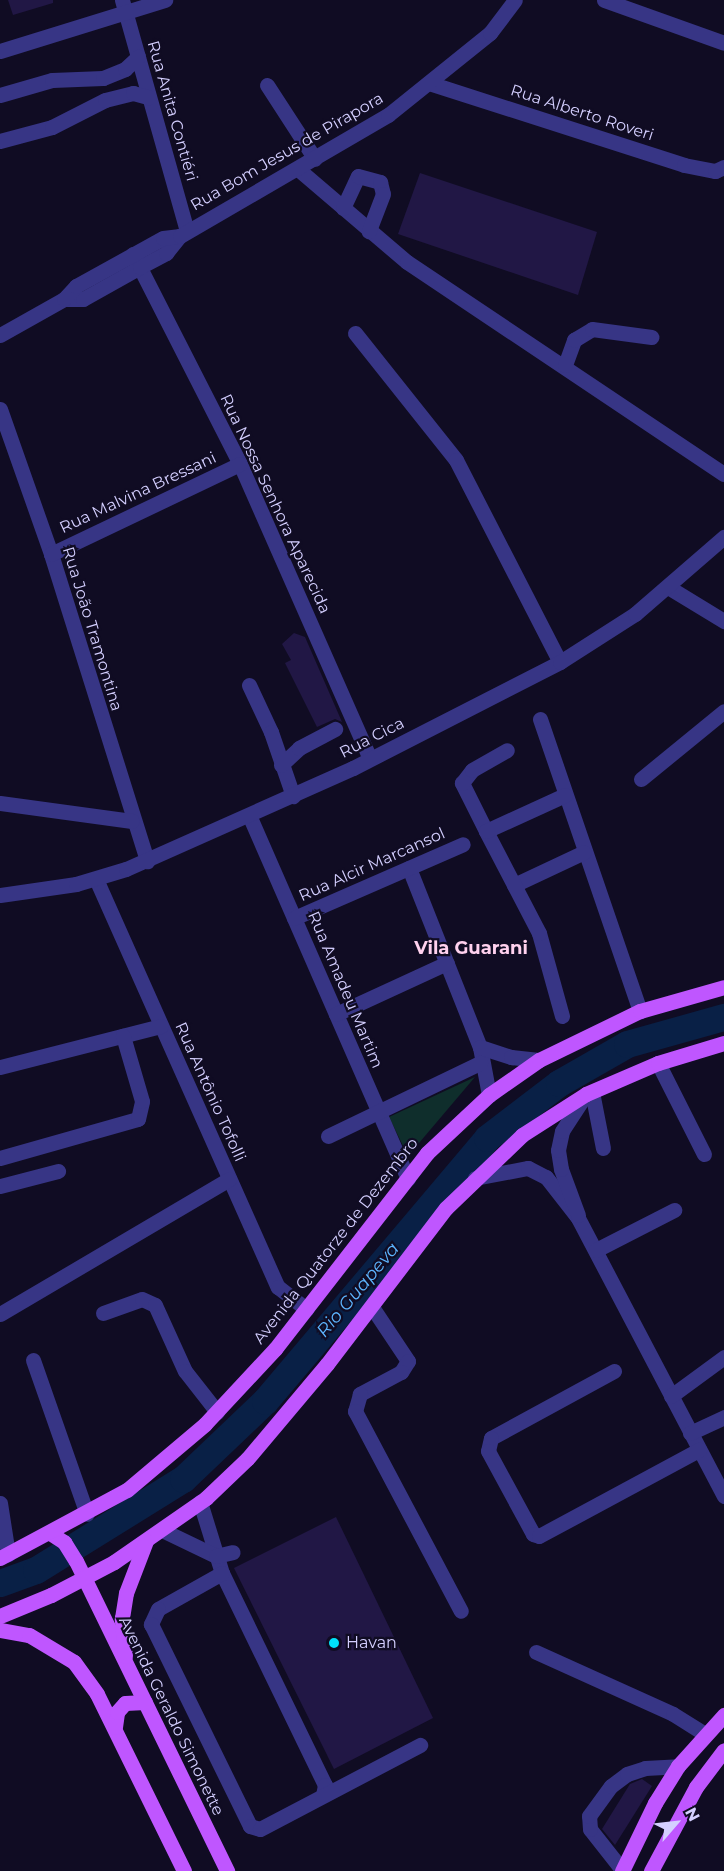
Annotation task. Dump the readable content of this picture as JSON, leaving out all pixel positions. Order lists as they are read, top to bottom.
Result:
{
  "streets": {
    "main road": ["Avenida Quatorze de Dezembro", "Avenida Geraldo Simonette"],
    "street": [
      "Rua Anita Contiéri",
      "Rua Alberto Roveri",
      "Rua Bom Jesus de Pirapora",
      "Rua Malvina Bressani",
      "Rua Nossa Senhora Aparecida",
      "Rua João Tramontina",
      "Rua Cica",
      "Rua Alcir Marcansol",
      "Rua Amadeu Martim",
      "Rua Antônio Tofolli"
    ]
  },
  "crossings": [
    ["Rua Anita Contiéri", "Rua Bom Jesus de Pirapora"],
    ["Rua Alberto Roveri", "Rua Bom Jesus de Pirapora"],
    ["Rua Bom Jesus de Pirapora", "Rua Nossa Senhora Aparecida"],
    ["Rua Malvina Bressani", "Rua Nossa Senhora Aparecida"],
    ["Rua Malvina Bressani", "Rua João Tramontina"],
    ["Rua Nossa Senhora Aparecida", "Rua Cica"],
    ["Rua João Tramontina", "Rua Cica"],
    ["Rua Cica", "Rua Amadeu Martim"],
    ["Rua Cica", "Rua Antônio Tofolli"],
    ["Rua Alcir Marcansol", "Rua Amadeu Martim"],
    ["Rua Amadeu Martim", "Avenida Quatorze de Dezembro"],
    ["Rua Antônio Tofolli", "Avenida Quatorze de Dezembro"],
    ["Avenida Quatorze de Dezembro", "Avenida Geraldo Simonette"]
  ],
  "districts": ["Vila Guarani"],
  "water": ["Rio Guapeva"],
  "places": ["Havan"],
  "north": "top right"
}
